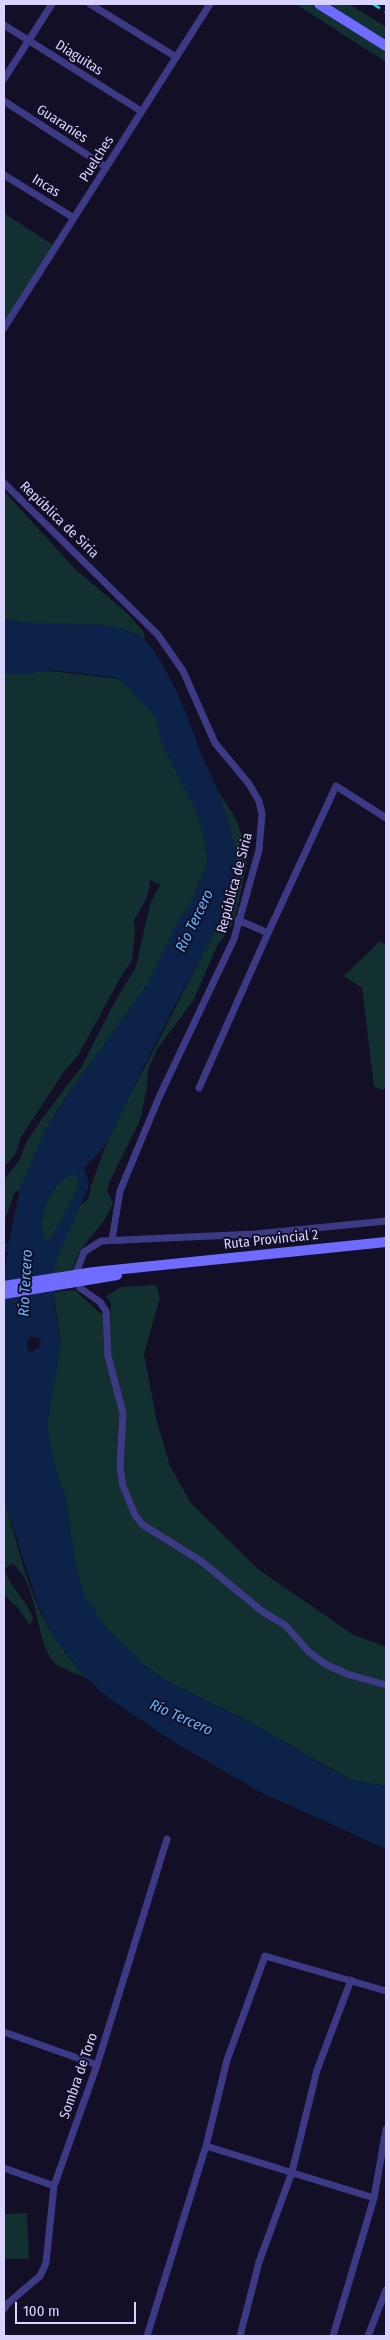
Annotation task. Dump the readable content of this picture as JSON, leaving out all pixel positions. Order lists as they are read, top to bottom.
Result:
{
  "streets": {
    "main road": ["Ruta Provincial 2"],
    "street": [
      "Diaguitas",
      "Guaraníes",
      "Puelches",
      "Incas",
      "República de Siria",
      "Sombra de Toro"
    ]
  },
  "crossings": [
    ["Diaguitas", "Puelches"],
    ["Guaraníes", "Puelches"],
    ["Puelches", "Incas"]
  ],
  "water": ["Río Tercero"],
  "scale_bar": "100 m"
}
